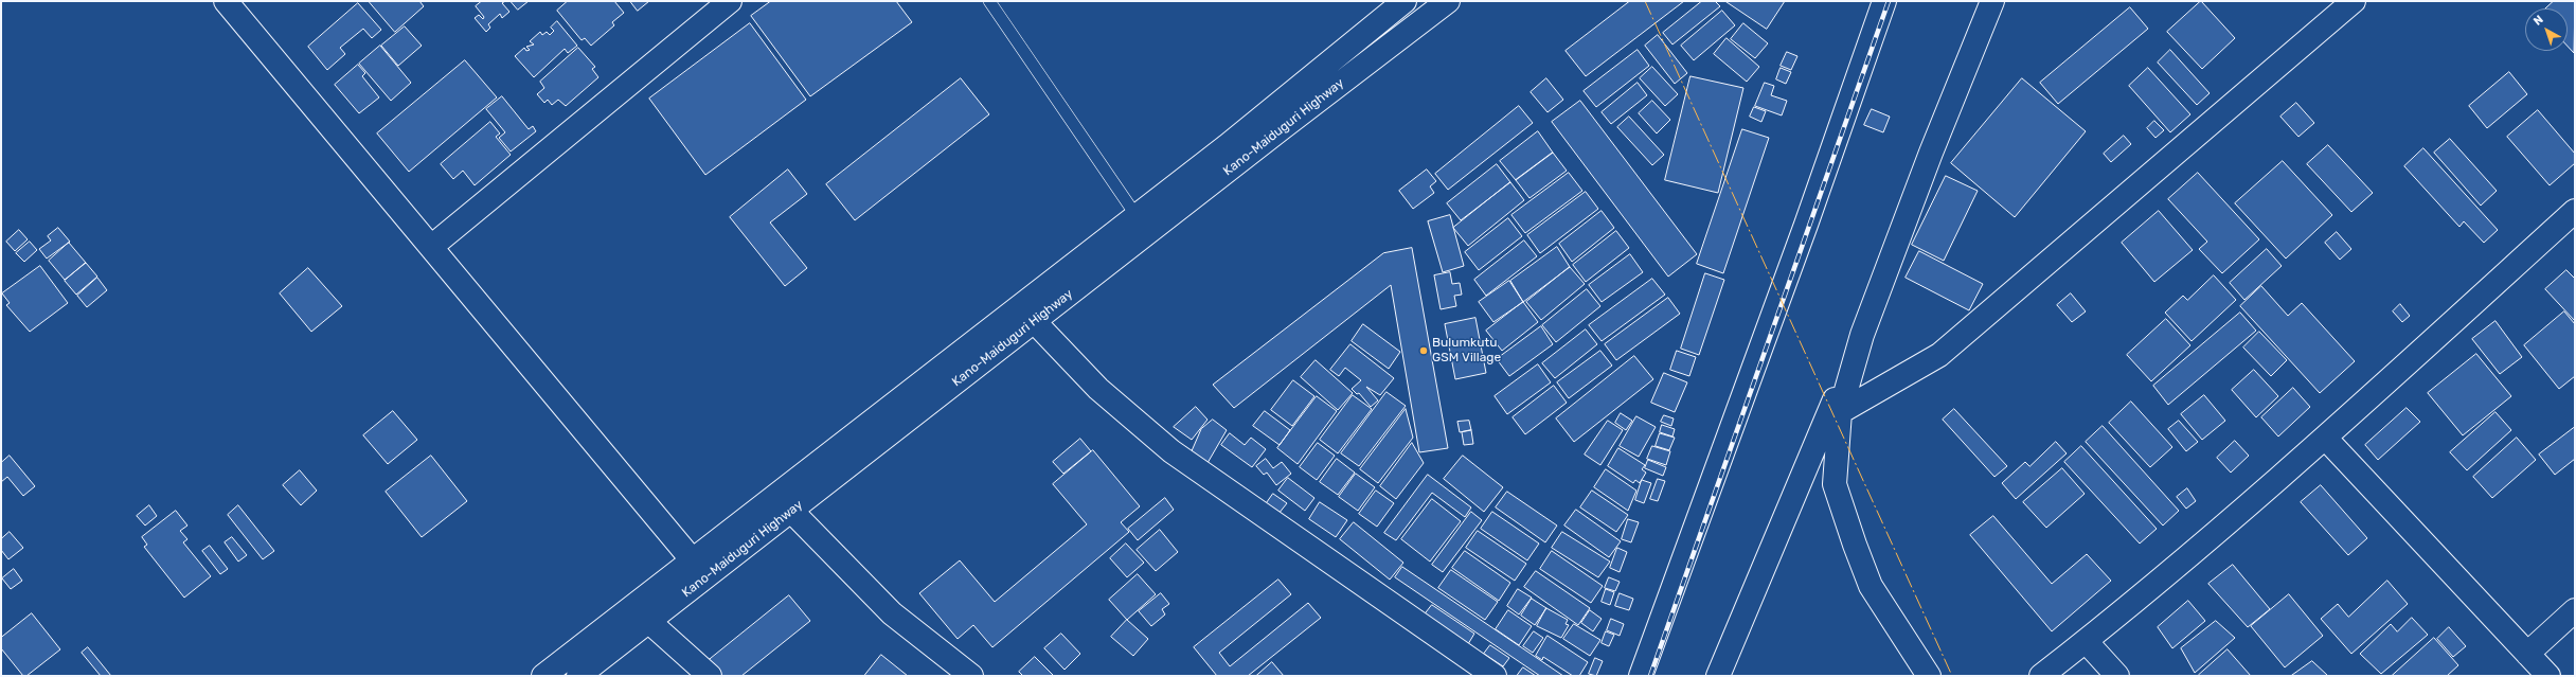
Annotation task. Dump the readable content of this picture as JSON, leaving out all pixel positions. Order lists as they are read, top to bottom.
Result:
{
  "streets": {
    "main road": ["Kano-Maiduguri Highway"]
  },
  "places": ["Bulumkutu GSM Village"],
  "north": "top left"
}
